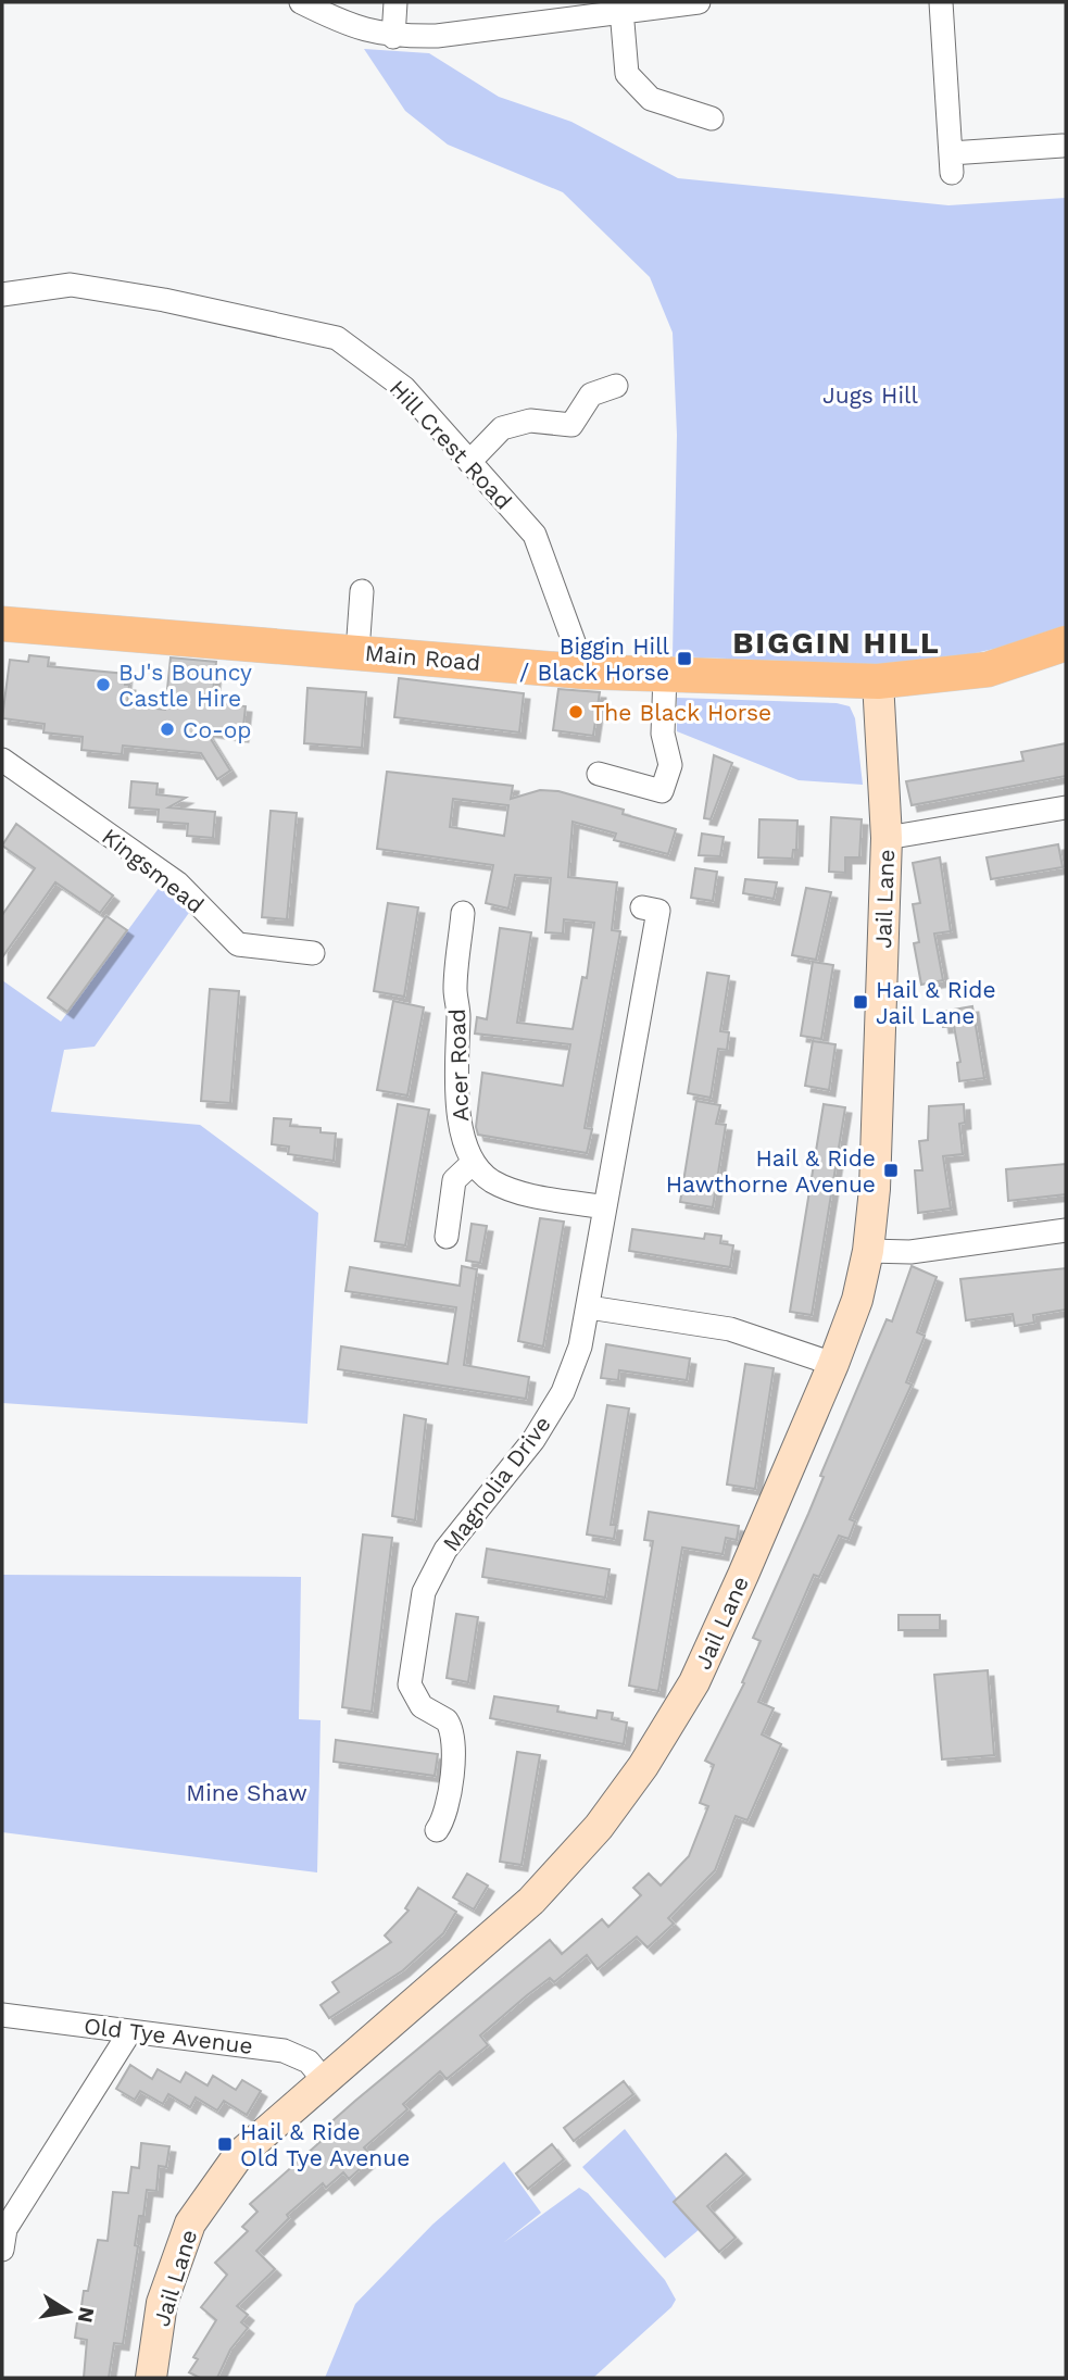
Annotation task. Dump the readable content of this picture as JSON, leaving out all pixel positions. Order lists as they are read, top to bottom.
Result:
{
  "streets": {
    "main road": ["Main Road"],
    "street": [
      "Hill Crest Road",
      "Kingsmead",
      "Jail Lane",
      "Acer Road",
      "Magnolia Drive",
      "Old Tye Avenue"
    ]
  },
  "crossings": [
    ["Hill Crest Road", "Main Road"],
    ["Main Road", "Jail Lane"],
    ["Jail Lane", "Old Tye Avenue"]
  ],
  "districts": ["BIGGIN HILL"],
  "parks": ["Jugs Hill", "Mine Shaw"],
  "places": {
    "transit": [
      "Biggin Hill / Black Horse",
      "Hail & Ride Jail Lane",
      "Hail & Ride Hawthorne Avenue",
      "Hail & Ride Old Tye Avenue"
    ],
    "other": ["BJ's Bouncy Castle Hire", "The Black Horse", "Co-op"]
  },
  "north": "right"
}
